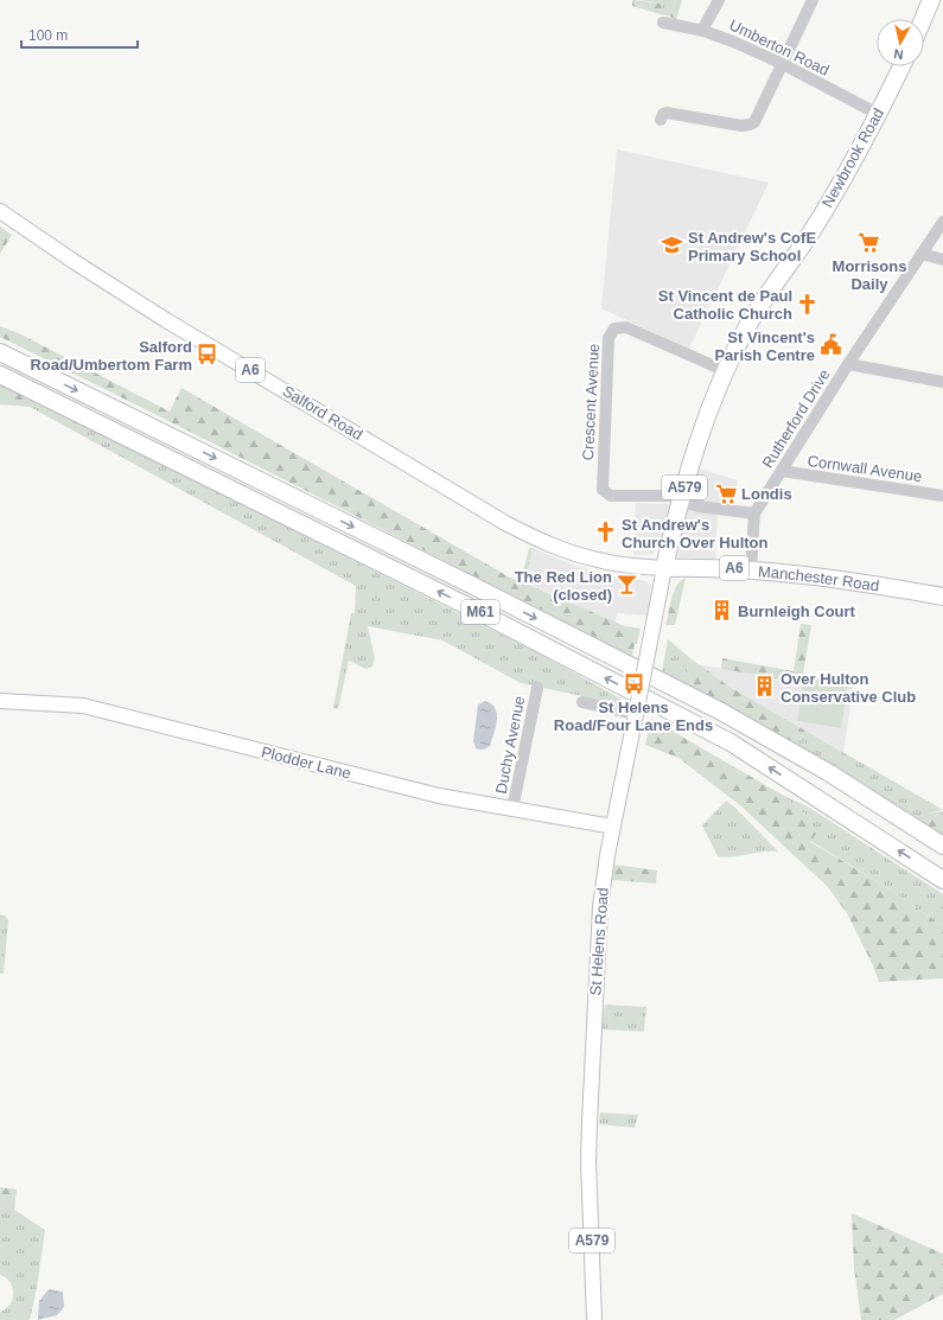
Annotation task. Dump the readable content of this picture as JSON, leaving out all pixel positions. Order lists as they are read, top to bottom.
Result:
{
  "streets": {
    "highway": [
      "Newbrook Road",
      "A6",
      "A579",
      "Manchester Road",
      "M61"
    ],
    "main road": ["Salford Road", "Plodder Lane", "St Helens Road"],
    "street": [
      "Umberton Road",
      "Crescent Avenue",
      "Rutherford Drive",
      "Cornwall Avenue",
      "Duchy Avenue"
    ]
  },
  "crossings": [
    ["Umberton Road", "Newbrook Road"],
    ["Newbrook Road", "Crescent Avenue"],
    ["Newbrook Road", "Salford Road"],
    ["Newbrook Road", "Manchester Road"],
    ["Newbrook Road", "St Helens Road"],
    ["Salford Road", "Manchester Road"],
    ["Salford Road", "St Helens Road"],
    ["Rutherford Drive", "Cornwall Avenue"],
    ["Rutherford Drive", "Manchester Road"],
    ["Manchester Road", "St Helens Road"],
    ["Duchy Avenue", "Plodder Lane"],
    ["Plodder Lane", "St Helens Road"]
  ],
  "places": {
    "supermarket": ["Morrisons Daily", "Londis"],
    "school or university": ["St Andrew's CofE Primary School"],
    "church": ["St Vincent de Paul Catholic Church", "St Andrew's Church Over Hulton"],
    "public building": ["St Vincent's Parish Centre"],
    "bus stop": ["Salford Road/Umbertom Farm", "St Helens Road/Four Lane Ends"],
    "bar": ["The Red Lion (closed)"],
    "building": ["Burnleigh Court", "Over Hulton Conservative Club"]
  },
  "scale_bar": "100 m",
  "north": "bottom"
}
